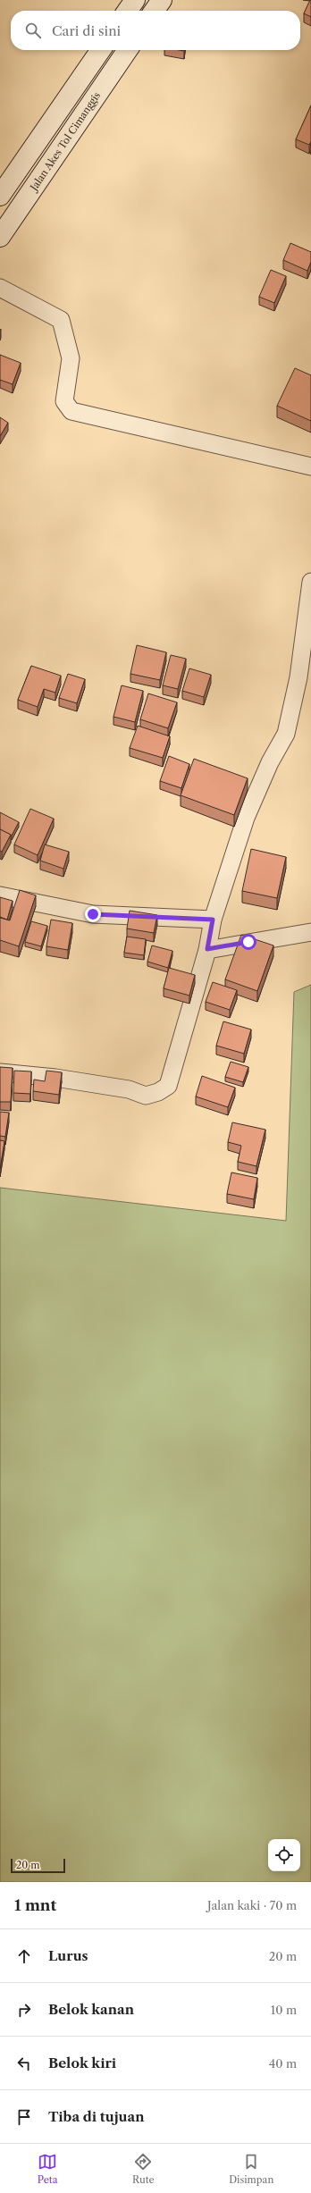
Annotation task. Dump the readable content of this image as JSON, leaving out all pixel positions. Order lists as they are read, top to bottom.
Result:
{
  "streets": {
    "main road": ["Jalan Akes Tol Cimanggis"]
  },
  "scale_bar": "20 m",
  "page": {
    "search": "Cari di sini",
    "scale": "20 m",
    "heading": ["1 mnt", "Jalan kaki · 70 m"],
    "list": [
      ["Lurus", "20 m"],
      ["Belok kanan", "10 m"],
      ["Belok kiri", "40 m"],
      "Tiba di tujuan"
    ],
    "nav": ["Peta", "Rute", "Disimpan"]
  }
}
